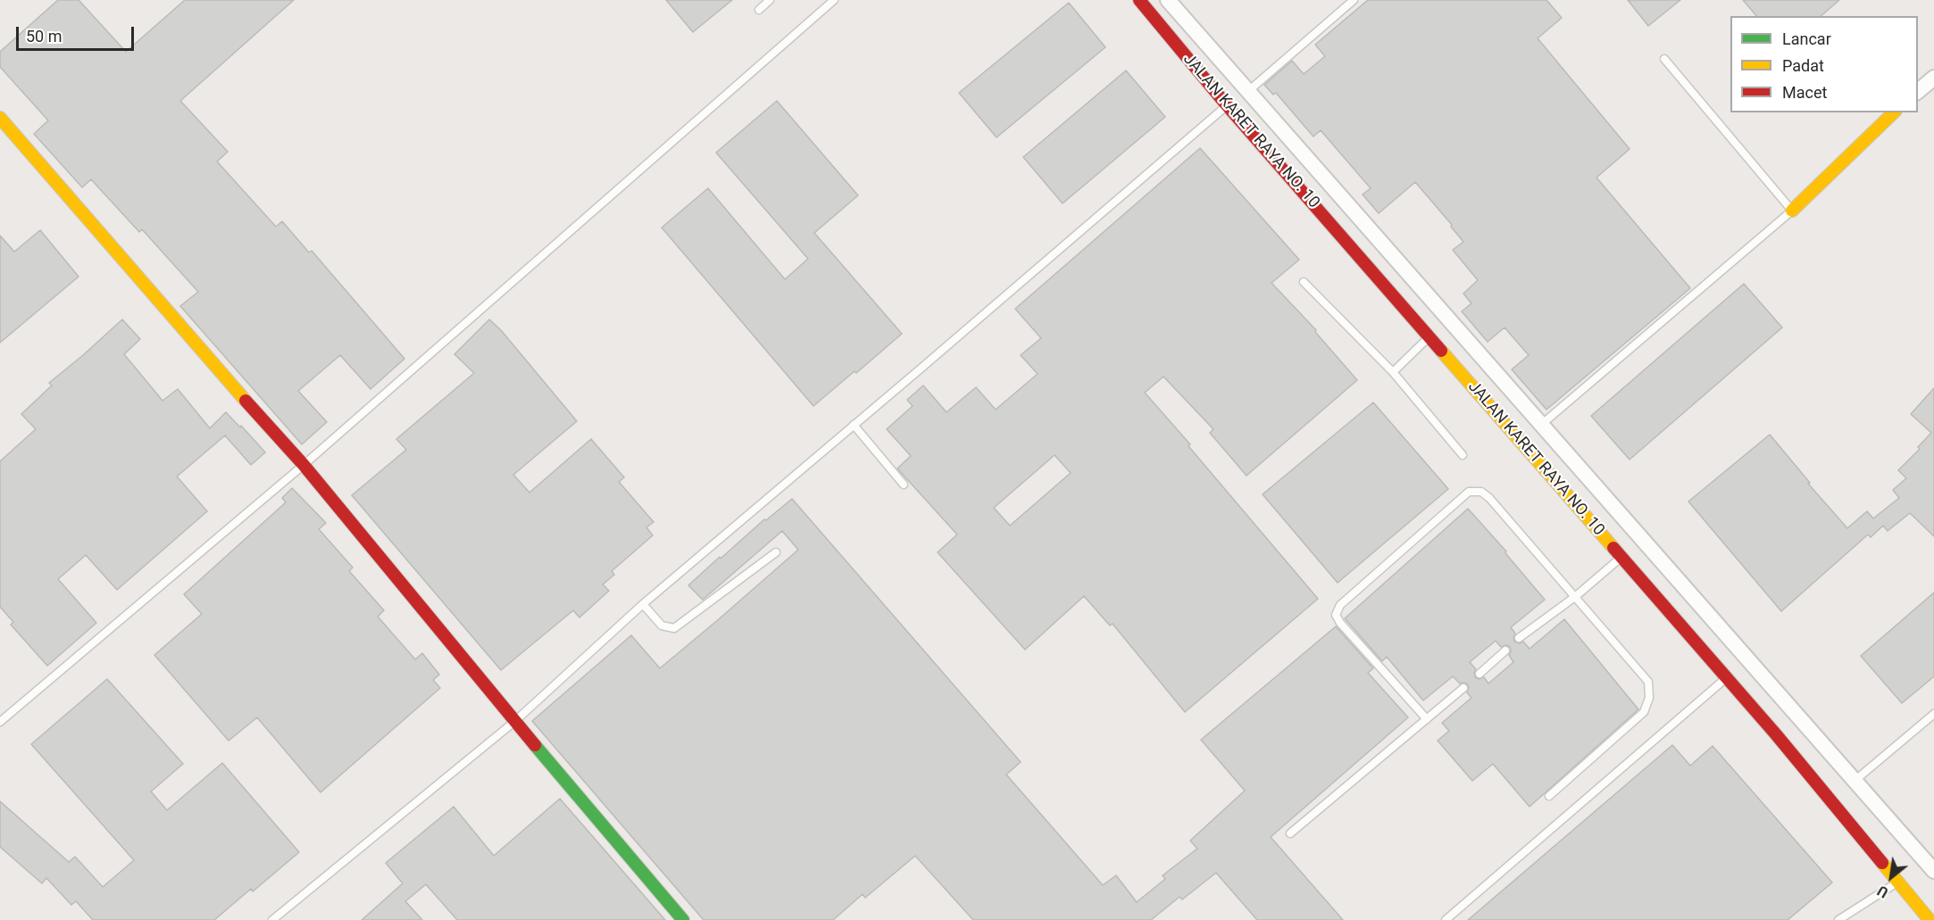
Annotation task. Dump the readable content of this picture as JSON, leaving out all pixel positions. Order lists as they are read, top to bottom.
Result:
{
  "streets": {
    "street": ["JALAN KARET RAYA NO. 10"]
  },
  "legend": ["Lancar", "Padat", "Macet"],
  "scale_bar": "50 m",
  "north": "bottom left"
}
